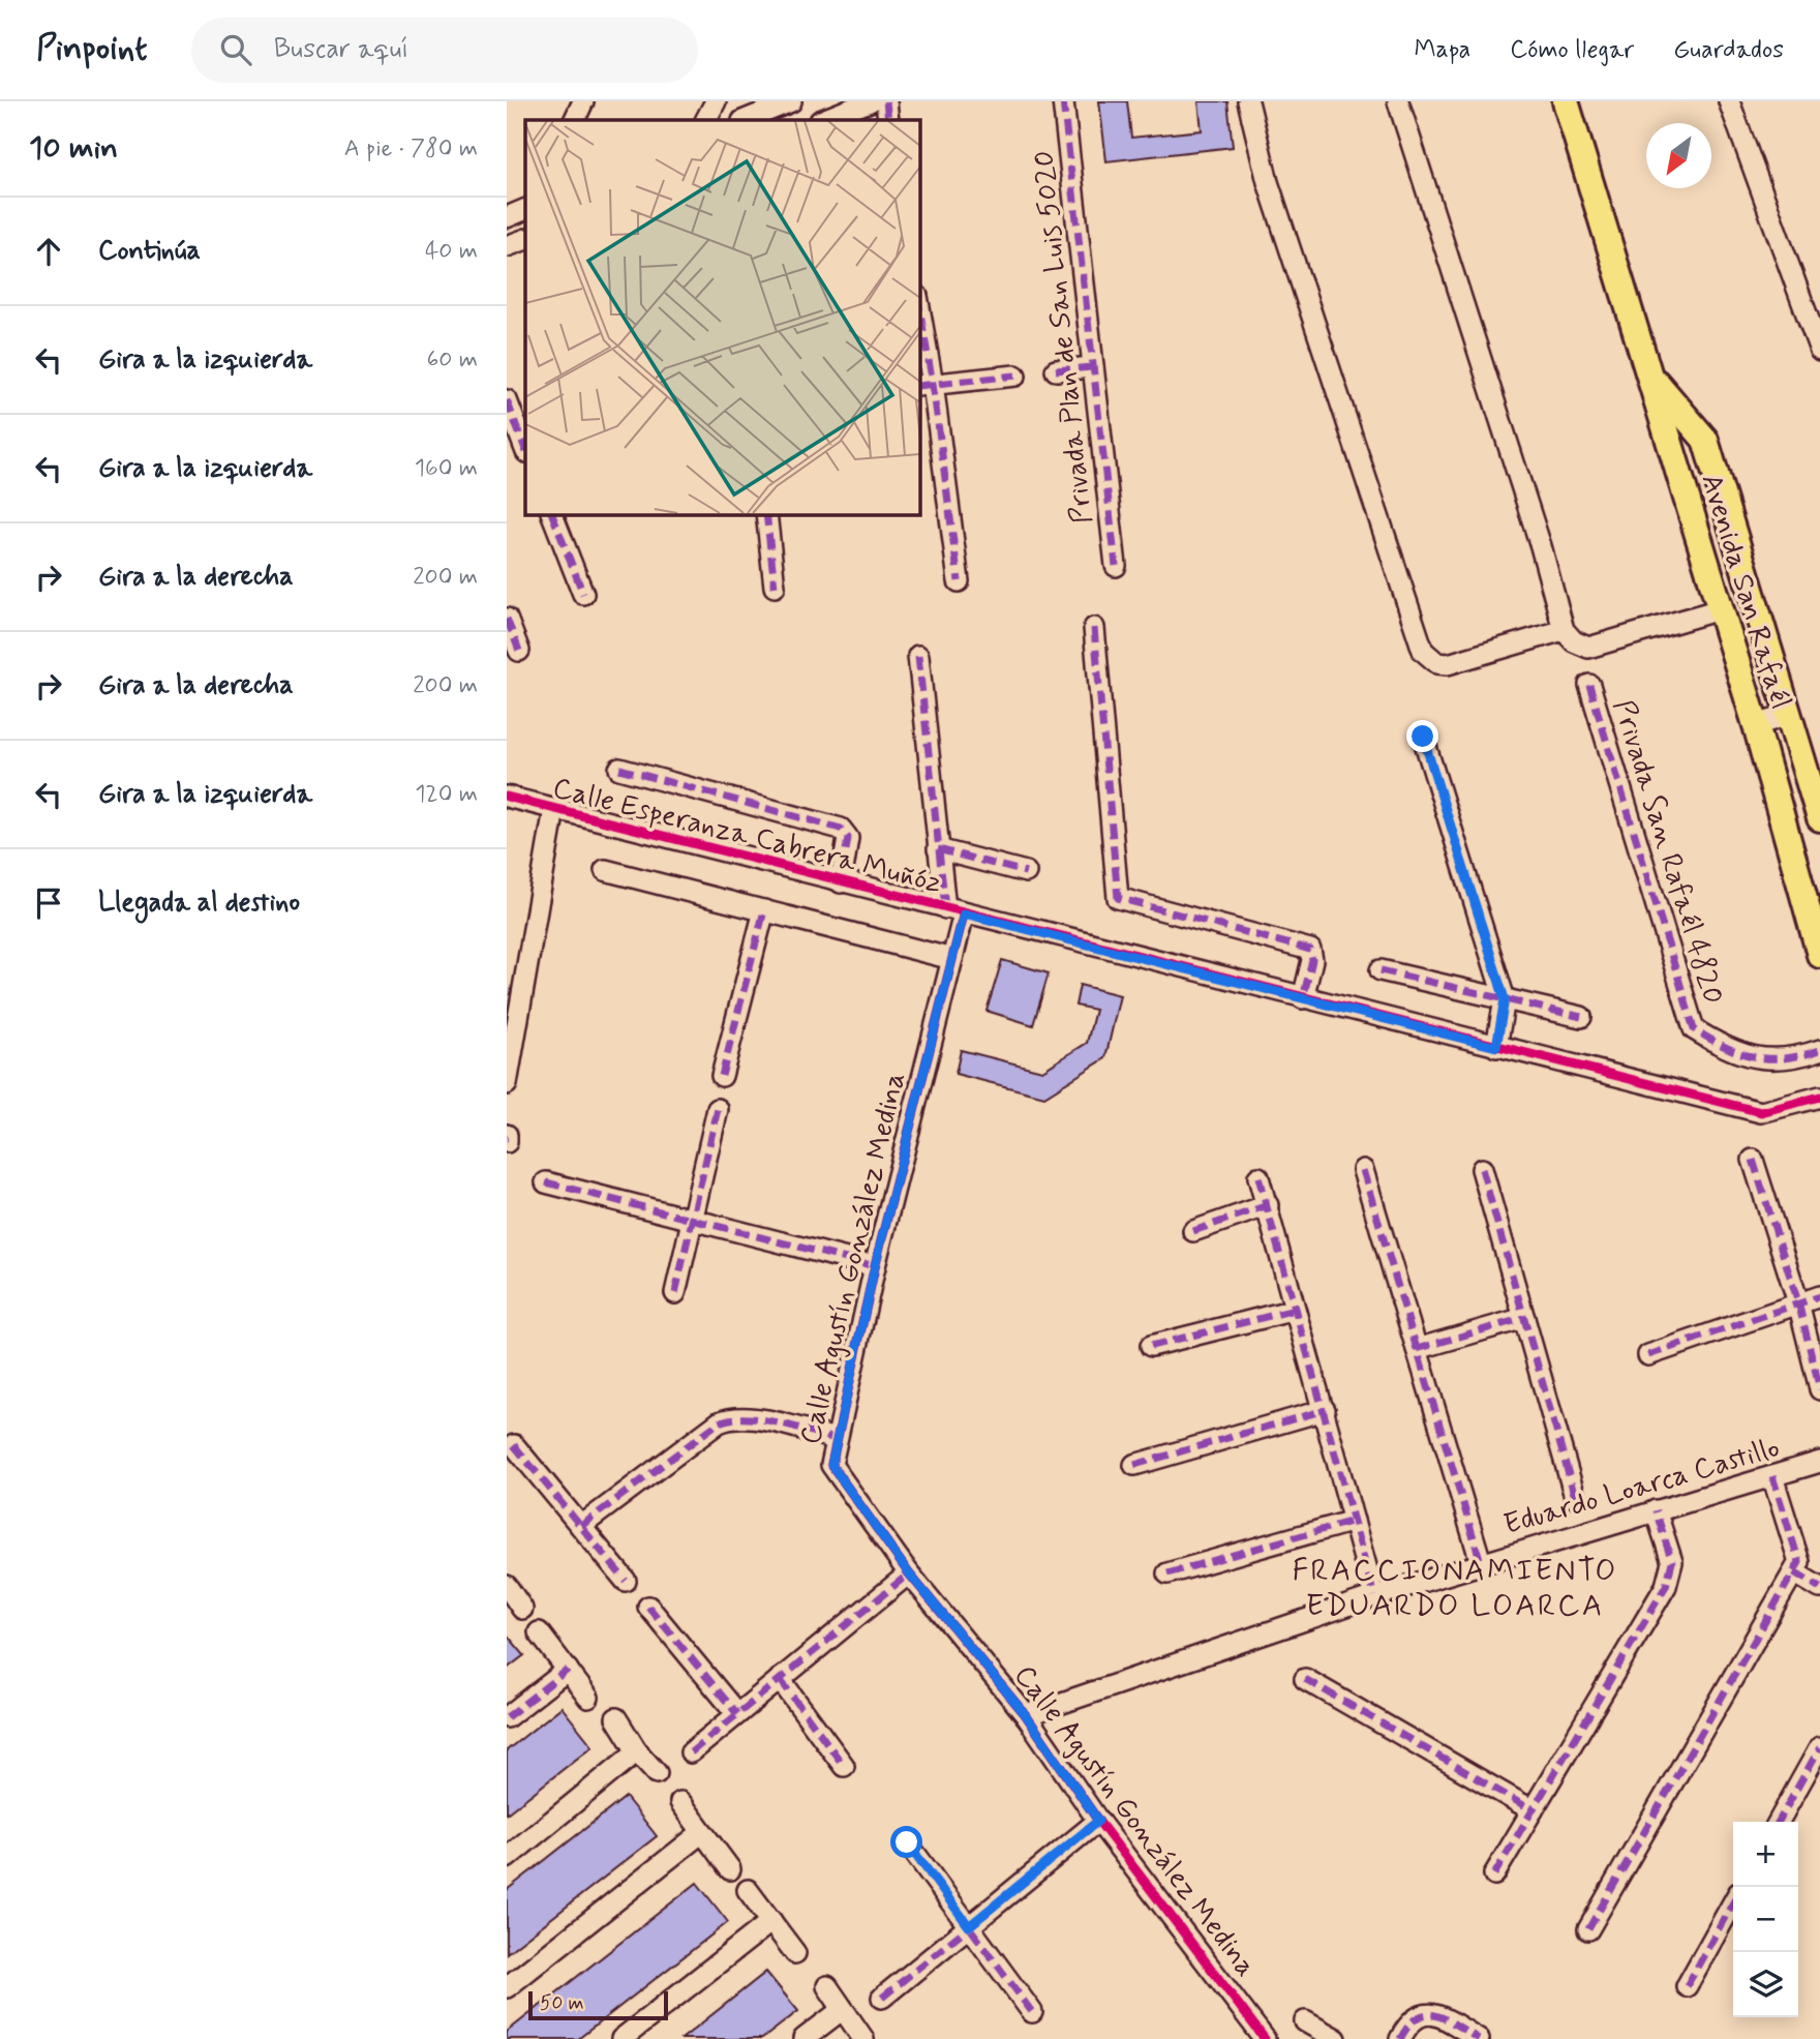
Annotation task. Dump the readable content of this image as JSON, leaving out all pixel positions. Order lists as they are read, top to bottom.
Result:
{
  "streets": {
    "main road": ["Avenida San Rafaél"],
    "street": [
      "Privada Plan de San Luis 5020",
      "Calle Esperanza Cabrera Muñóz",
      "Privada San Rafaél 4820",
      "Calle Agustín González Medina",
      "Eduardo Loarca Castillo"
    ]
  },
  "crossings": [
    ["Calle Esperanza Cabrera Muñóz", "Calle Agustín González Medina"],
    ["Calle Agustín González Medina", "Eduardo Loarca Castillo"]
  ],
  "districts": ["FRACCIONAMIENTO EDUARDO LOARCA"],
  "scale_bar": "50 m",
  "north": "bottom left",
  "page": {
    "header": "Pinpoint",
    "search": "Buscar aquí",
    "nav": ["Mapa", "Cómo llegar", "Guardados"],
    "heading": ["10 min", "A pie · 780 m"],
    "list": [
      ["Continúa", "40 m"],
      ["Gira a la izquierda", "60 m"],
      ["Gira a la izquierda", "160 m"],
      ["Gira a la derecha", "200 m"],
      ["Gira a la derecha", "200 m"],
      ["Gira a la izquierda", "120 m"],
      "Llegada al destino"
    ],
    "map_buttons": ["+", "−"],
    "scale": "50 m"
  }
}
